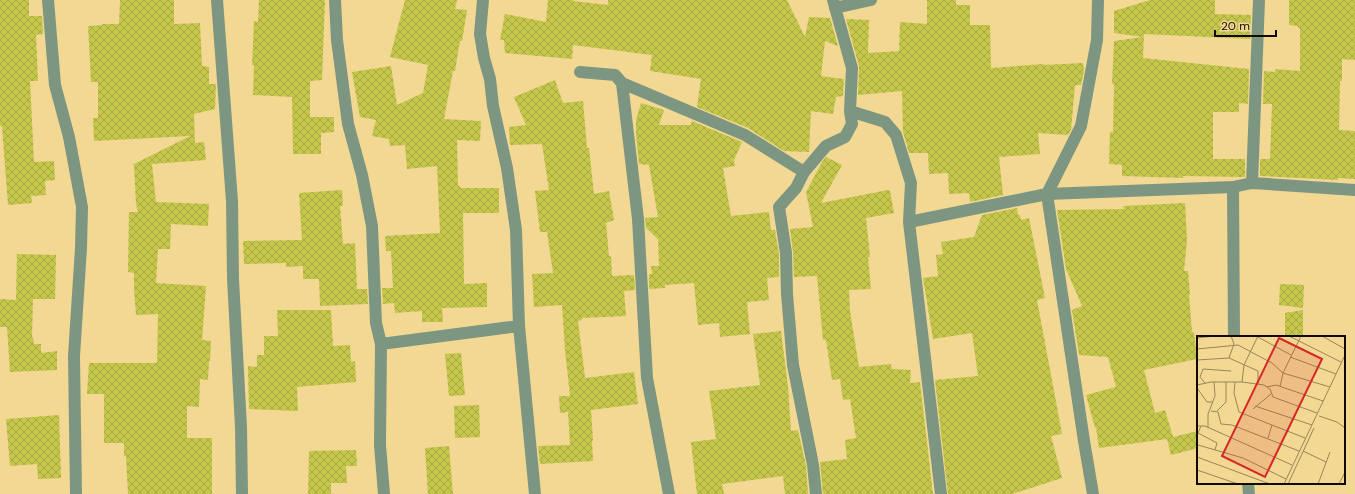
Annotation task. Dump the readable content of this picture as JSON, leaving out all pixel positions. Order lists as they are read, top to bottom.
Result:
{
  "scale_bar": "20 m"
}
